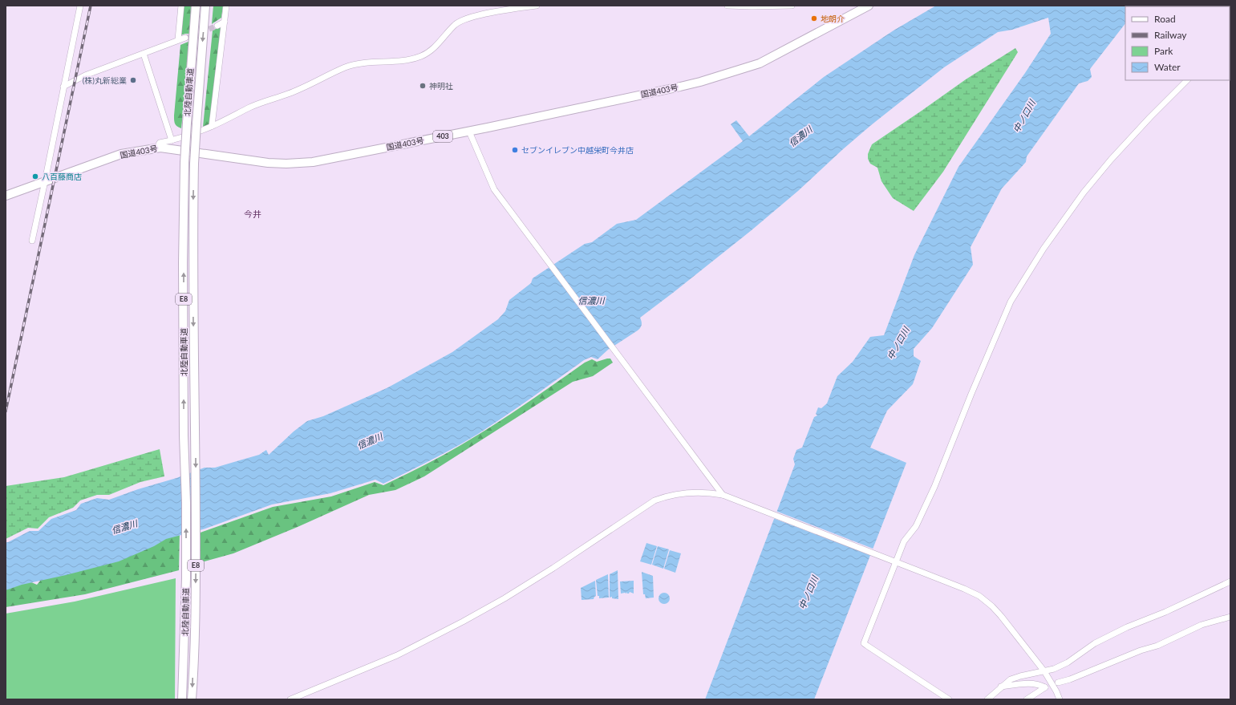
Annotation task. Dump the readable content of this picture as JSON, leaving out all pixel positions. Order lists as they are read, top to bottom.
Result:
{
  "streets": {
    "highway": [
      "国道403号",
      "北陸自動車道",
      "403",
      "E8"
    ]
  },
  "districts": ["今井"],
  "water": ["中ノ口川", "信濃川"],
  "places": [
    "地朗介",
    "(株)丸新総業",
    "神明社",
    "セブンイレブン中越栄町今井店",
    "八百藤商店"
  ],
  "legend": [
    "Road",
    "Railway",
    "Park",
    "Water"
  ]
}
